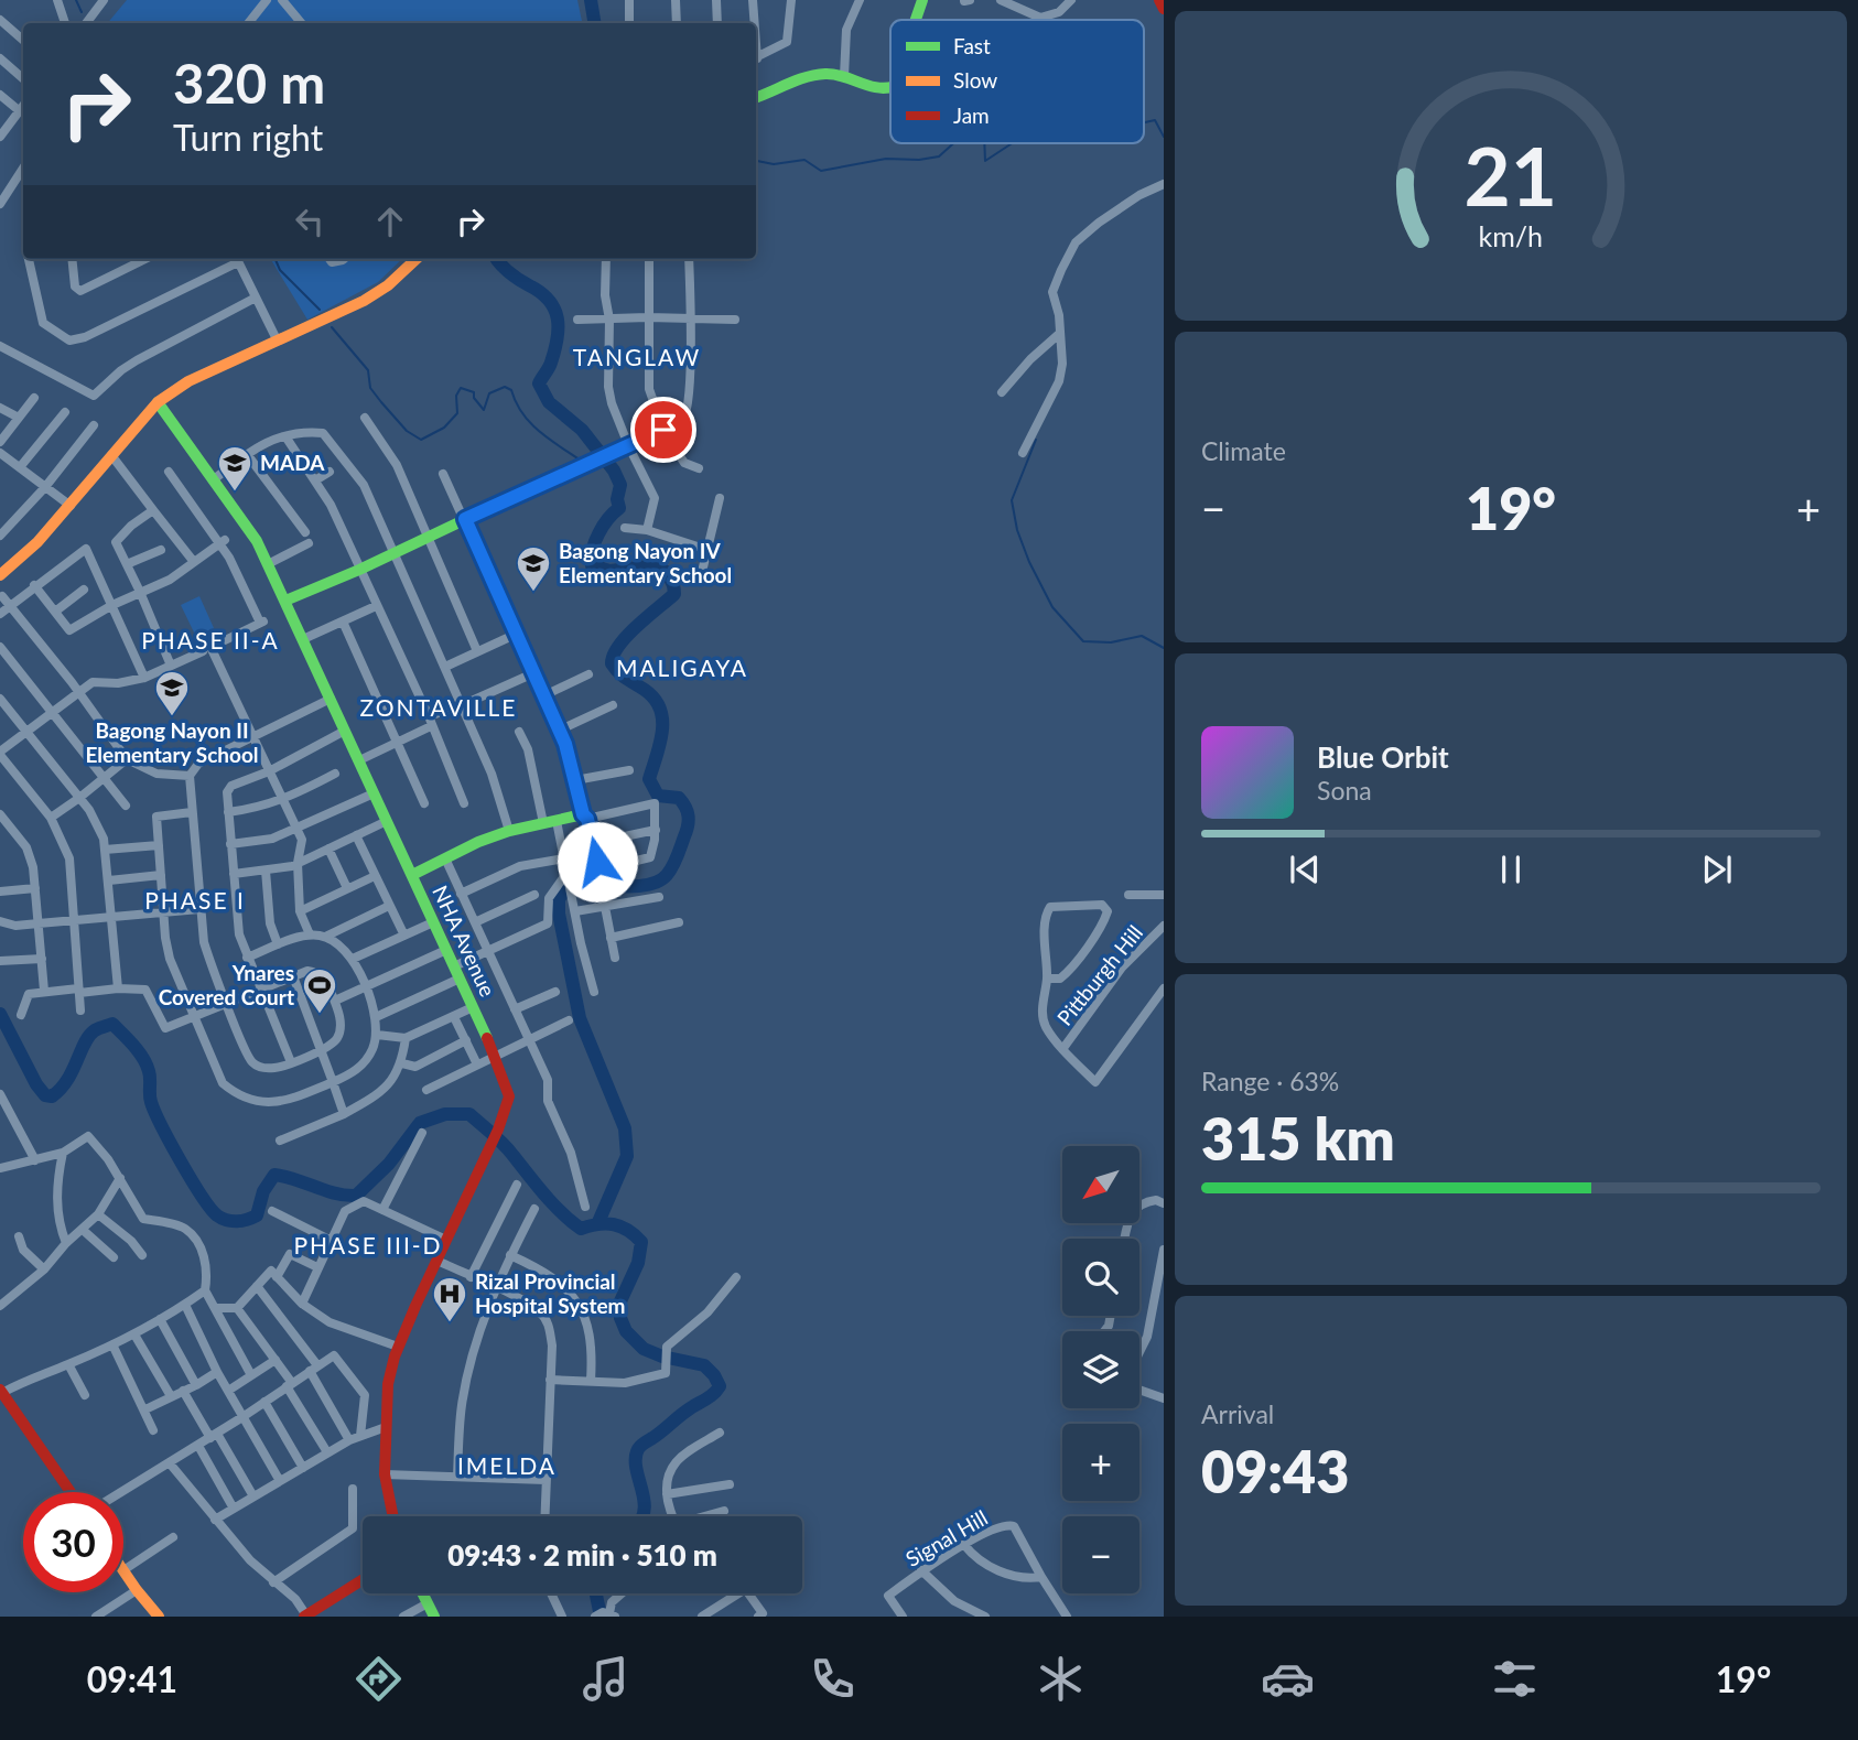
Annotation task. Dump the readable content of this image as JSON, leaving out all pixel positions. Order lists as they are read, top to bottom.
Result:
{
  "streets": {
    "street": ["NHA Avenue", "Pittburgh Hill", "Signal Hill"]
  },
  "districts": [
    "TANGLAW",
    "PHASE II-A",
    "MALIGAYA",
    "ZONTAVILLE",
    "PHASE I",
    "PHASE III-D",
    "IMELDA"
  ],
  "places": {
    "school or university": ["MADA", "Bagong Nayon IV Elementary School", "Bagong Nayon II Elementary School"],
    "sports": ["Ynares Covered Court"],
    "hospital": ["Rizal Provincial Hospital System"]
  },
  "legend": ["Fast", "Slow", "Jam"],
  "north": "bottom left",
  "page": {
    "turn": ["320 m", "Turn right"],
    "tile": [
      "Climate",
      ["Range · 63%", "315 km"],
      ["Arrival", "09:43"]
    ],
    "heat": ["−", "19°", "+"],
    "song": ["Blue Orbit", "Sona"],
    "map_buttons": ["+", "−"],
    "limit": "30",
    "trip": "09:43 · 2 min · 510 m",
    "tabs": ["09:41", "19°"],
    "gauge": ["21", "km/h"]
  }
}
